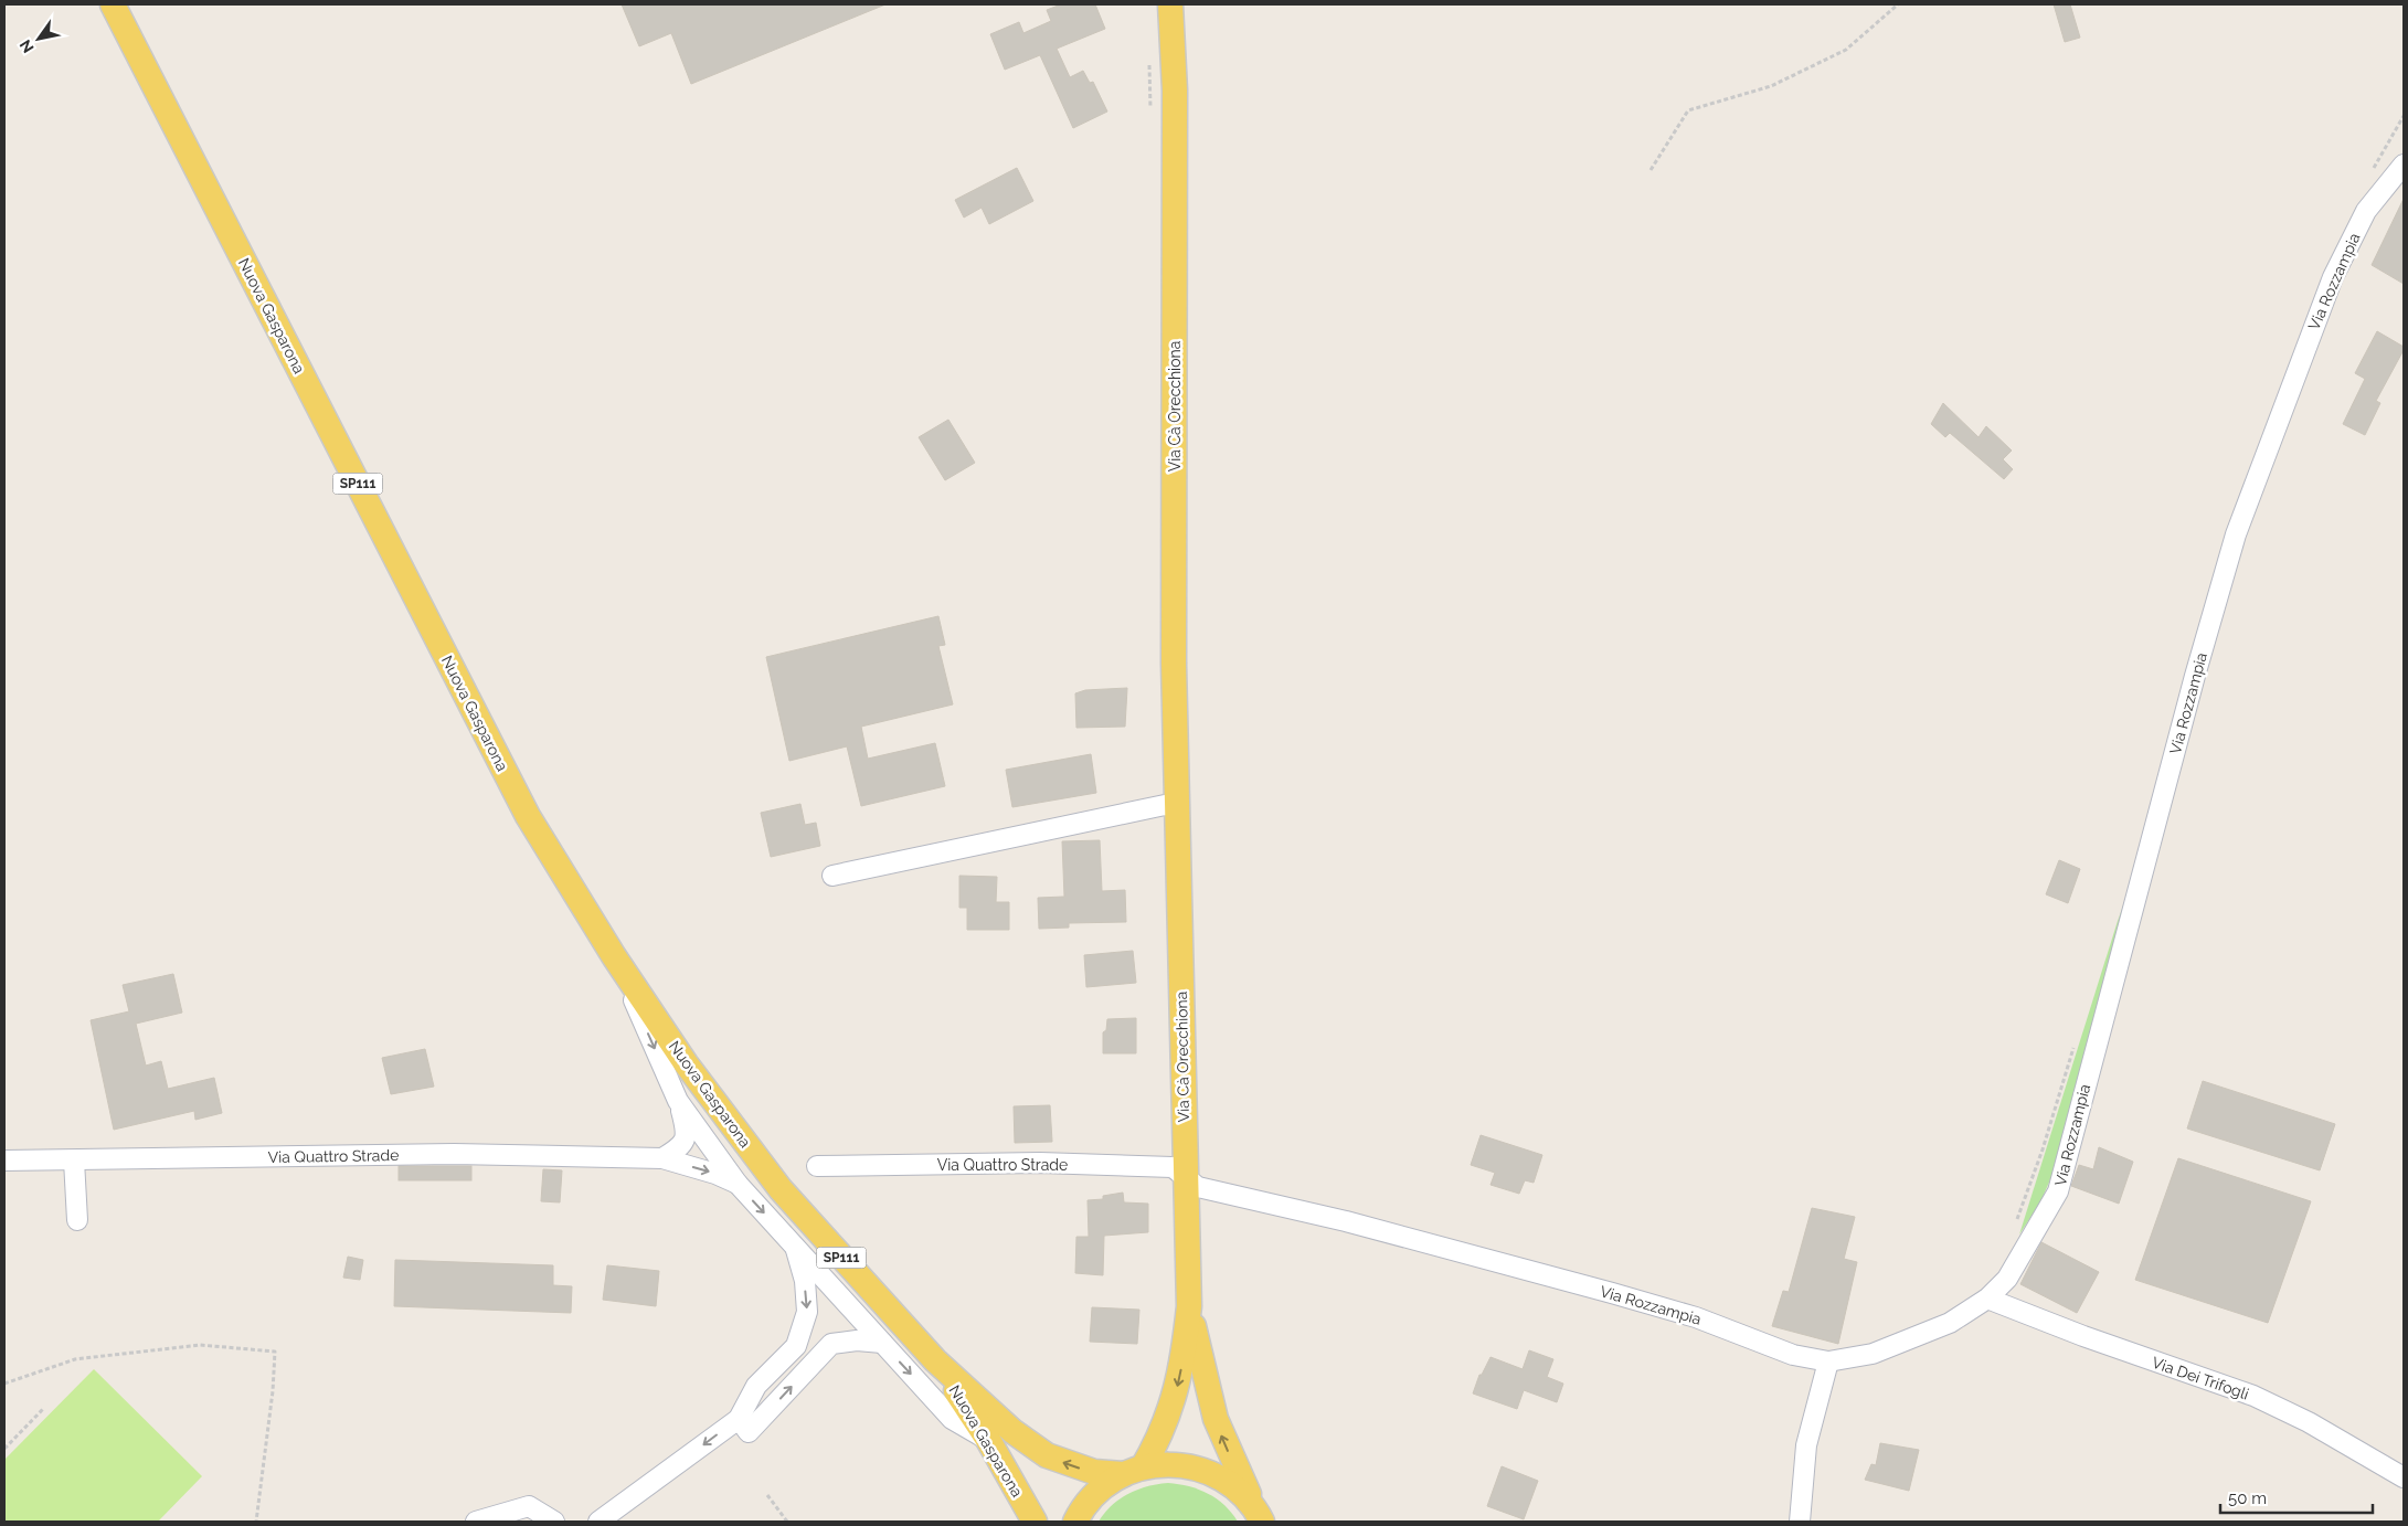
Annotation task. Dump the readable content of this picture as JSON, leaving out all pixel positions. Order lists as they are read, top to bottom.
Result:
{
  "streets": {
    "main road": ["Nuova Gasparona", "Via Cà Orecchiona", "SP111"],
    "street": ["Via Rozzampia", "Via Quattro Strade", "Via Dei Trifogli"]
  },
  "crossings": [
    ["Via Rozzampia", "Via Cà Orecchiona"],
    ["Via Rozzampia", "Via Quattro Strade"],
    ["Via Rozzampia", "Via Dei Trifogli"],
    ["Nuova Gasparona", "Via Cà Orecchiona"],
    ["Via Cà Orecchiona", "Via Quattro Strade"]
  ],
  "scale_bar": "50 m",
  "north": "bottom left"
}
